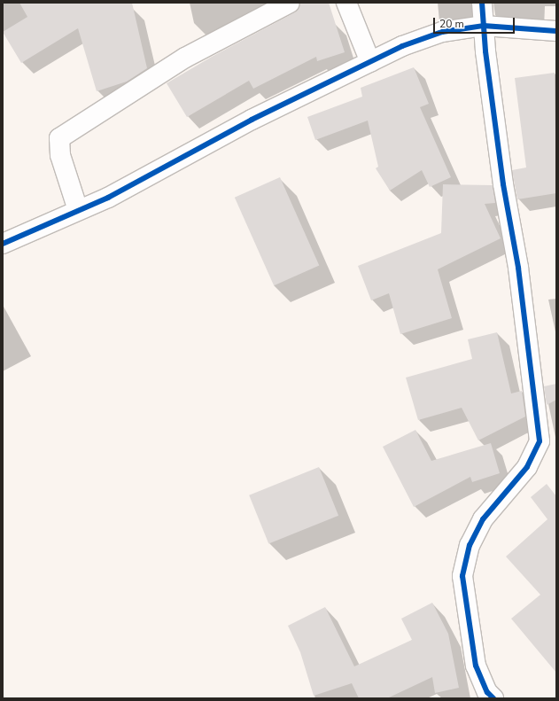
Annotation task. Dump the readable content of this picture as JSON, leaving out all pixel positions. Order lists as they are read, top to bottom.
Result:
{
  "scale_bar": "20 m"
}
